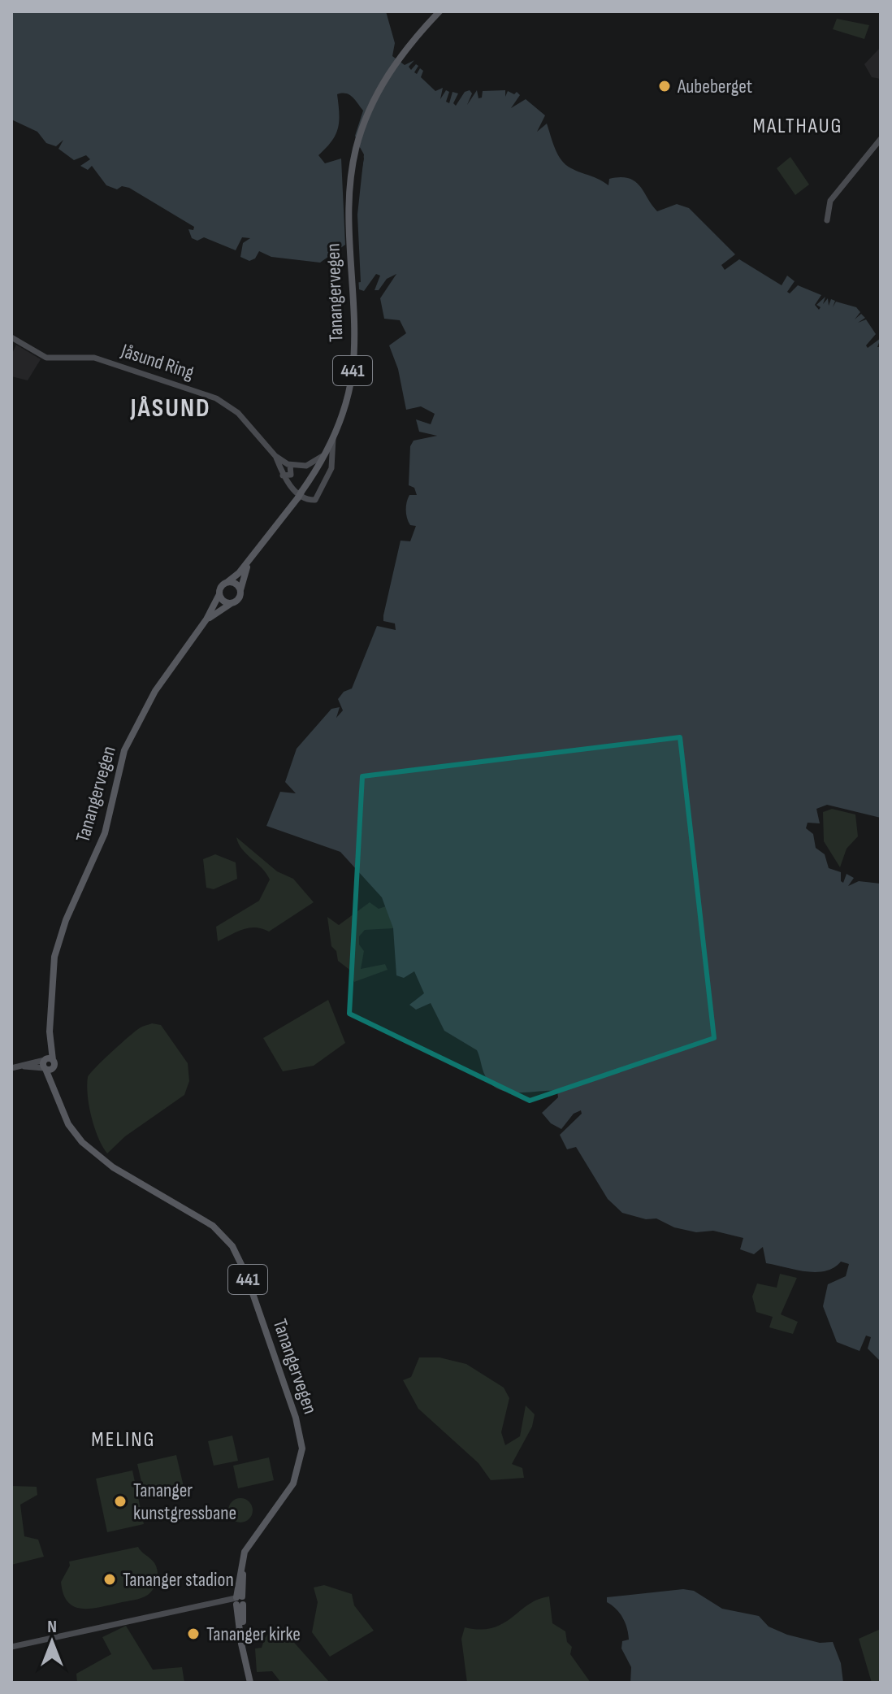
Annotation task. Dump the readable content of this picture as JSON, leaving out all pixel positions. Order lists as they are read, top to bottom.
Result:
{
  "streets": {
    "main road": ["Tanangervegen", "Jåsund Ring", "441"]
  },
  "crossings": [
    ["Tanangervegen", "Jåsund Ring"],
    ["Tanangervegen", "441"]
  ],
  "districts": ["MALTHAUG", "JÅSUND", "MELING"],
  "places": [
    "Aubeberget",
    "Tananger kunstgressbane",
    "Tananger stadion",
    "Tananger kirke"
  ],
  "north": "top"
}
